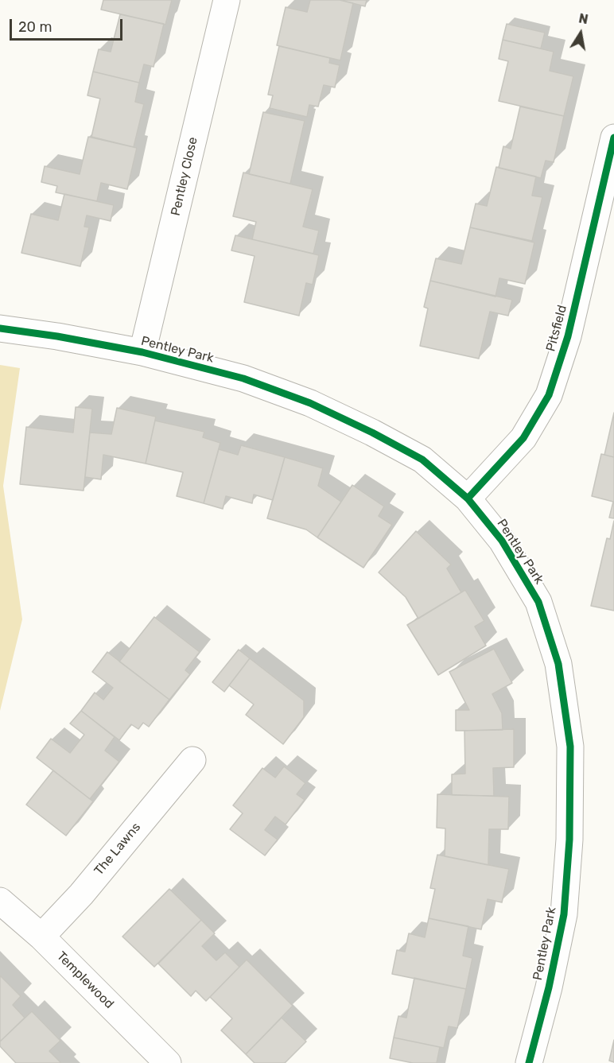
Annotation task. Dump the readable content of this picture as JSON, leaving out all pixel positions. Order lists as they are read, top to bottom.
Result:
{
  "streets": {
    "street": [
      "Pentley Close",
      "Pitsfield",
      "Pentley Park",
      "The Lawns",
      "Templewood"
    ]
  },
  "crossings": [
    ["Pentley Close", "Pentley Park"],
    ["Pitsfield", "Pentley Park"],
    ["The Lawns", "Templewood"]
  ],
  "scale_bar": "20 m",
  "north": "top"
}
